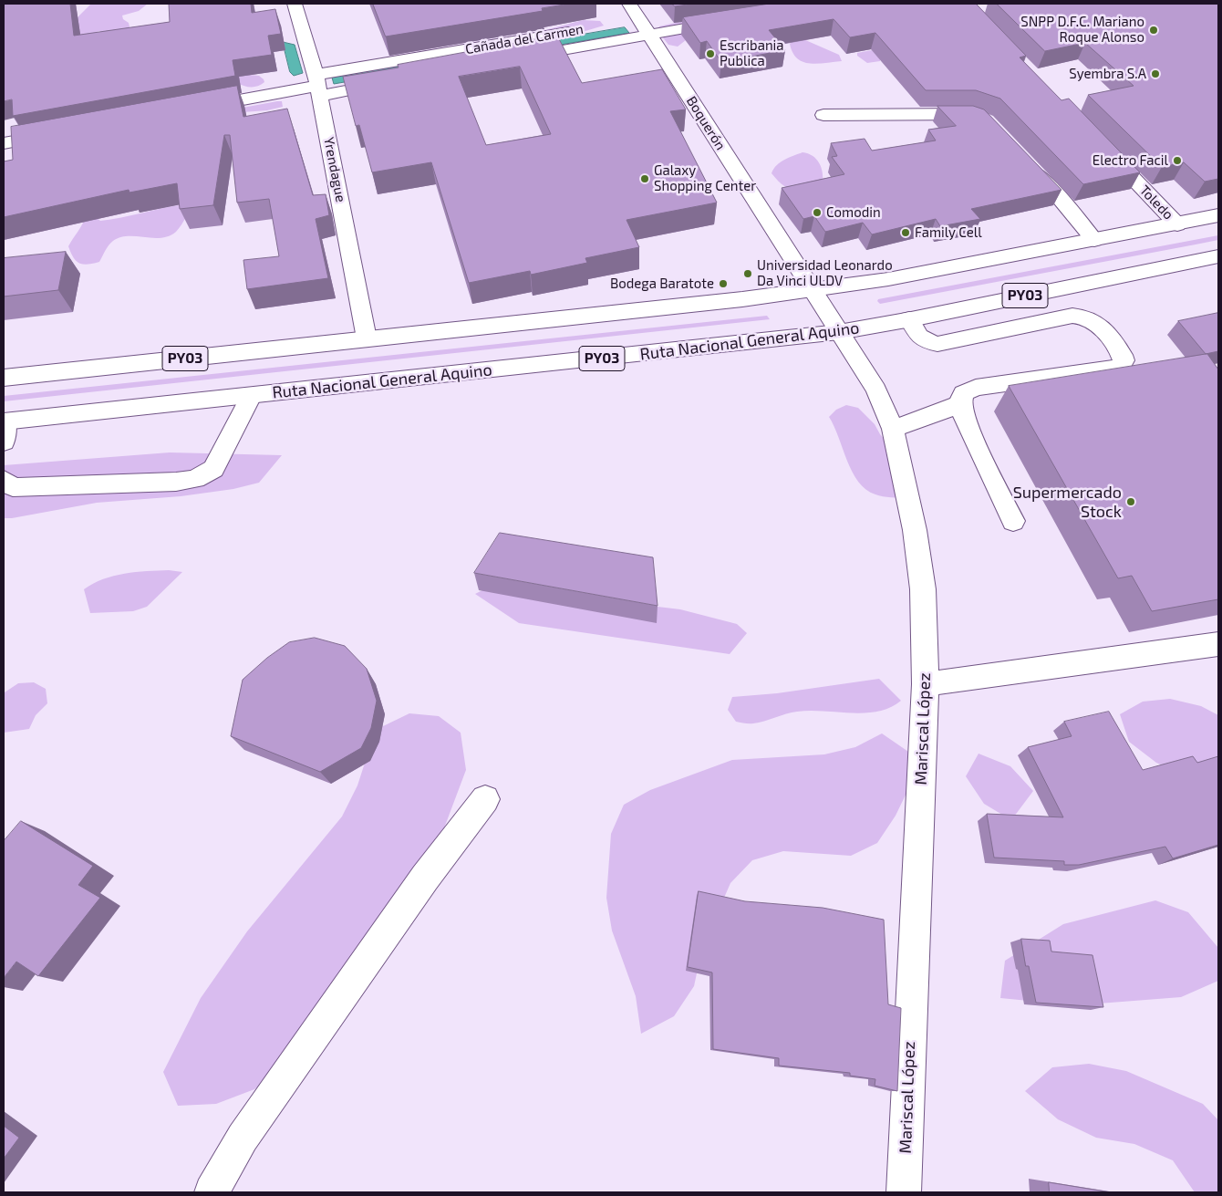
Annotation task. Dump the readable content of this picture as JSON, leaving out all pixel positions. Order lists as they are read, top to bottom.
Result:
{
  "streets": {
    "main road": [
      "Cañada del Carmen",
      "Boquerón",
      "Yrendague",
      "Toledo",
      "PY03",
      "Ruta Nacional General Aquino",
      "Mariscal López"
    ]
  },
  "crossings": [
    ["Cañada del Carmen", "Yrendague"],
    ["Boquerón", "PY03"],
    ["Boquerón", "Mariscal López"],
    ["Yrendague", "PY03"],
    ["Toledo", "PY03"],
    ["PY03", "Mariscal López"],
    ["Ruta Nacional General Aquino", "Mariscal López"]
  ],
  "places": [
    "SNPP D.F.C. Mariano Roque Alonso",
    "Escribania Publica",
    "Syembra S.A",
    "Electro Facil",
    "Galaxy Shopping Center",
    "Comodin",
    "Family Cell",
    "Universidad Leonardo Da Vinci ULDV",
    "Bodega Baratote",
    "Supermercado Stock"
  ]
}
